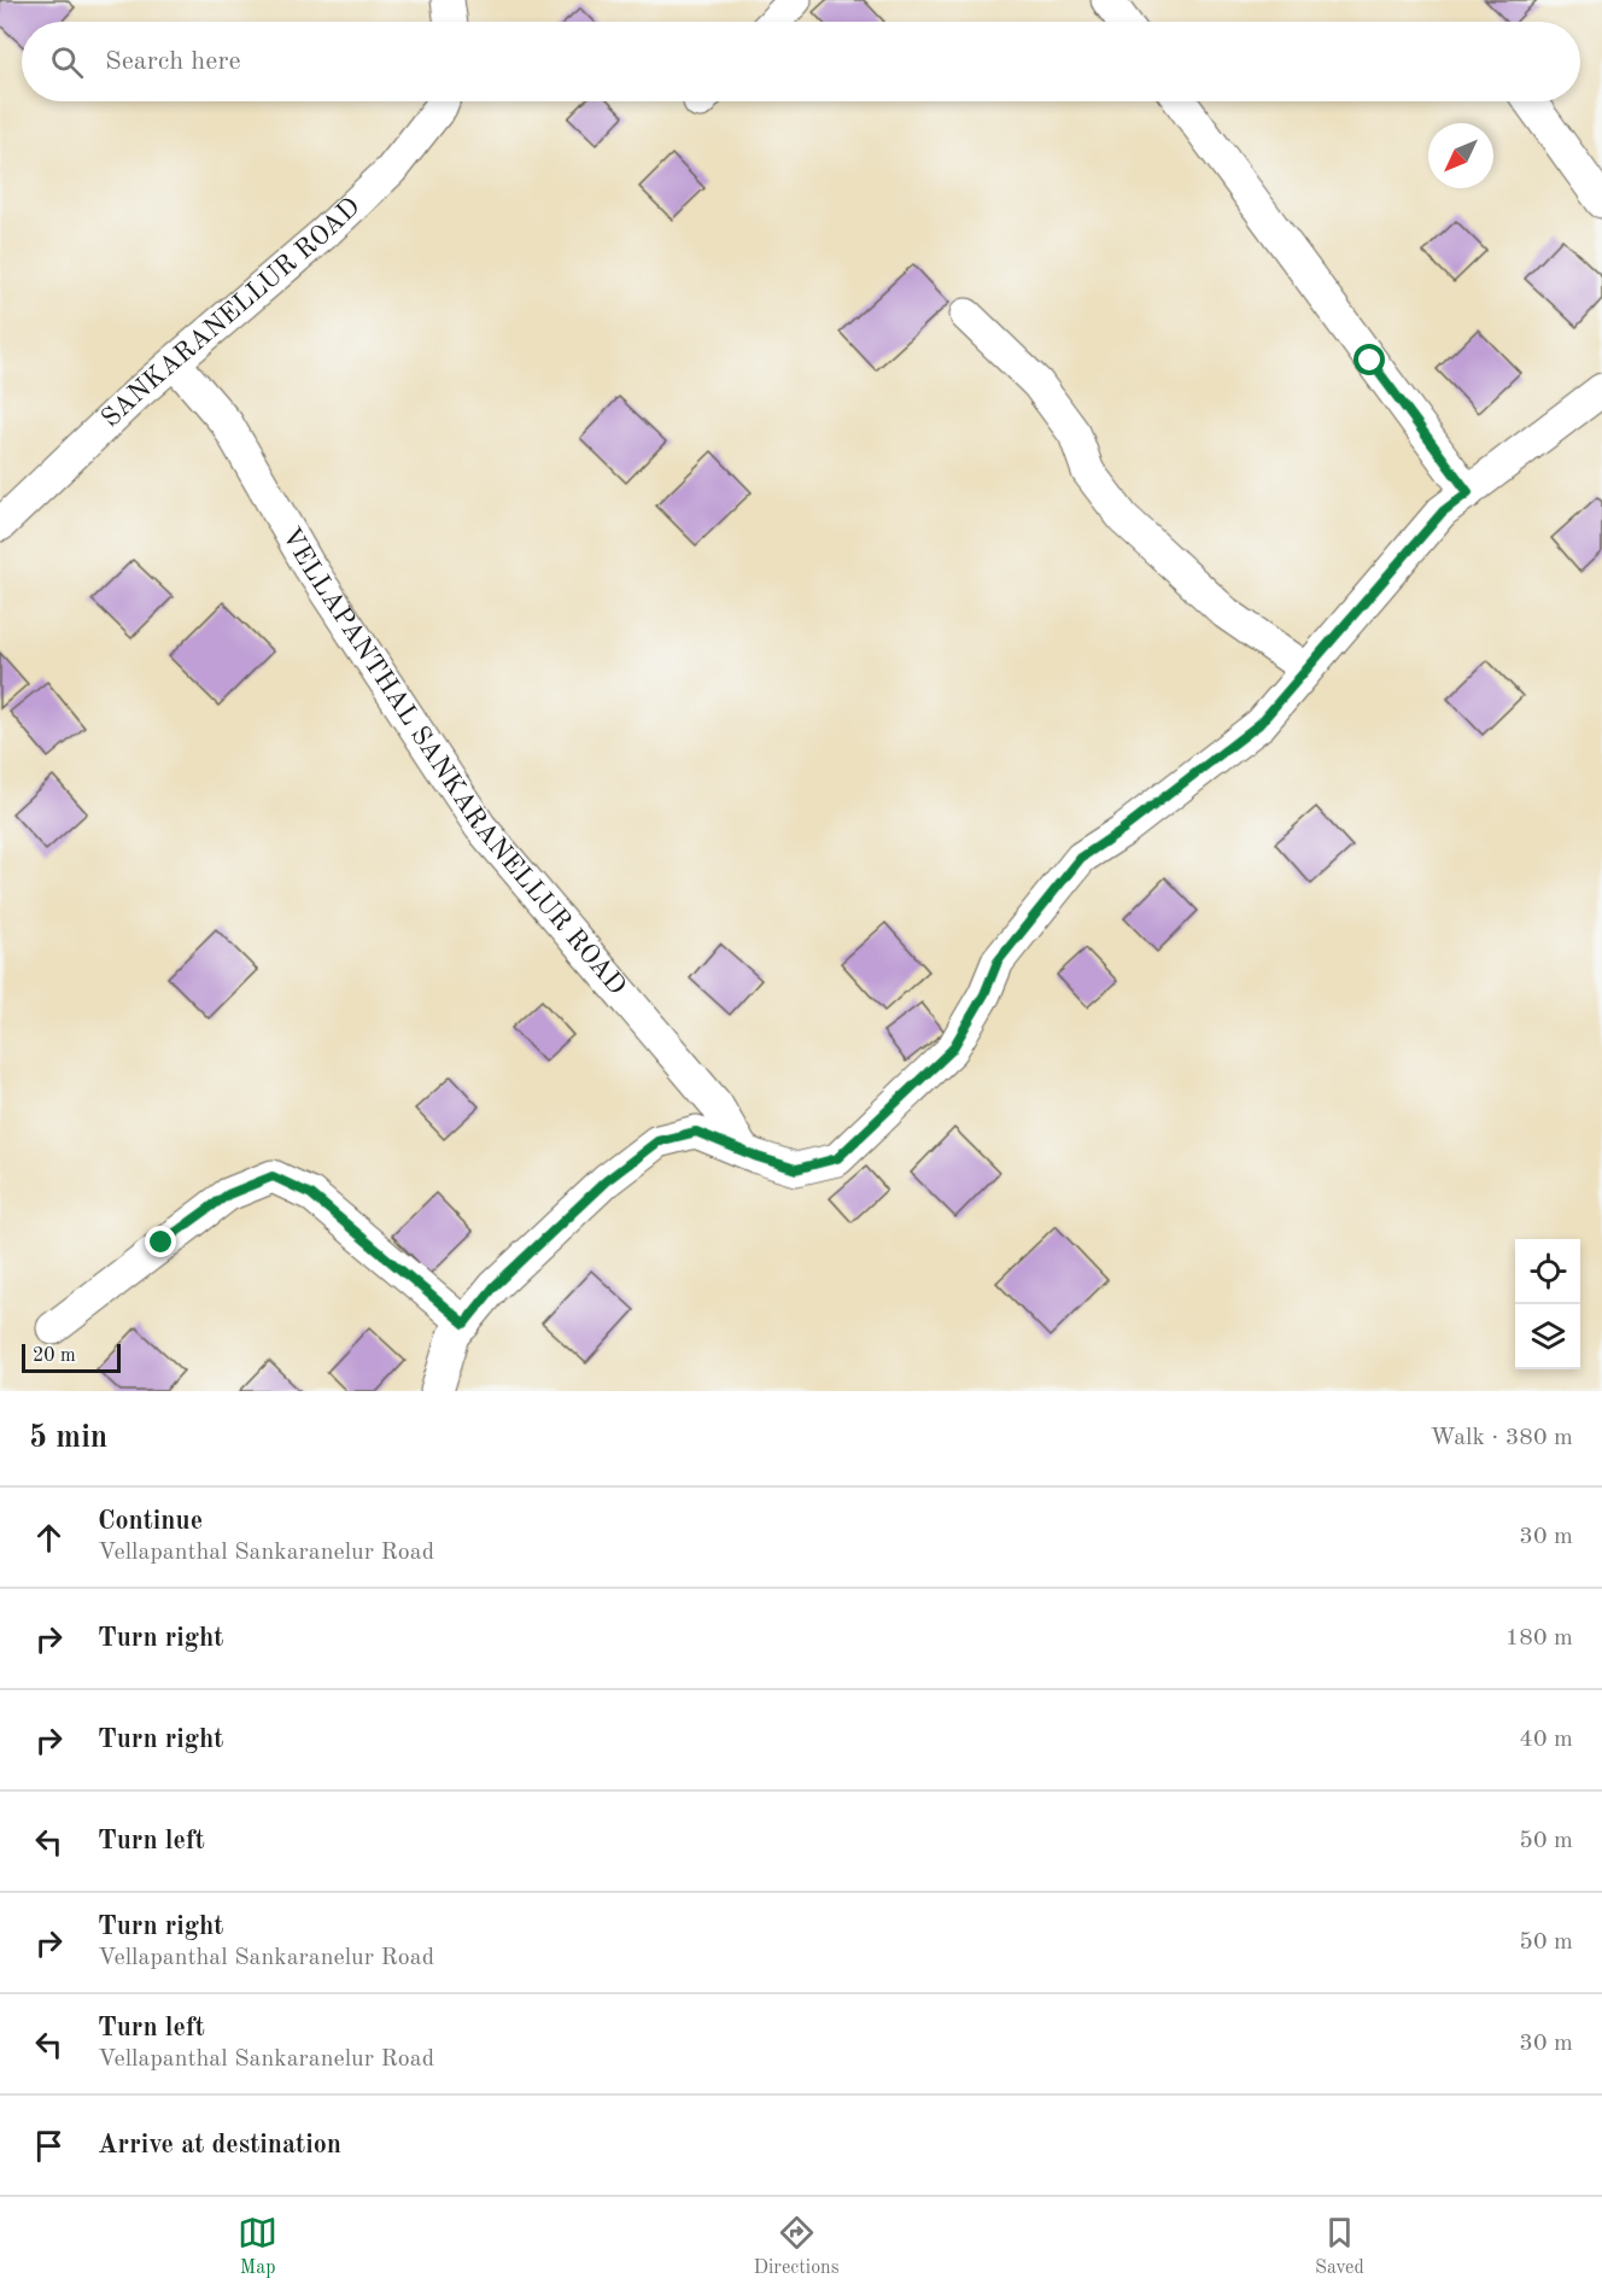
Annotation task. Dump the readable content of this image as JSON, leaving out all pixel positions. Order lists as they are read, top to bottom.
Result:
{
  "streets": {
    "street": ["SANKARANELLUR ROAD", "VELLAPANTHAL SANKARANELLUR ROAD"]
  },
  "crossings": [
    ["SANKARANELLUR ROAD", "VELLAPANTHAL SANKARANELLUR ROAD"]
  ],
  "scale_bar": "20 m",
  "north": "bottom left",
  "page": {
    "search": "Search here",
    "scale": "20 m",
    "heading": ["5 min", "Walk · 380 m"],
    "list": [
      ["Continue", "Vellapanthal Sankaranelur Road", "30 m"],
      ["Turn right", "180 m"],
      ["Turn right", "40 m"],
      ["Turn left", "50 m"],
      ["Turn right", "Vellapanthal Sankaranelur Road", "50 m"],
      ["Turn left", "Vellapanthal Sankaranelur Road", "30 m"],
      "Arrive at destination"
    ],
    "nav": ["Map", "Directions", "Saved"]
  }
}
